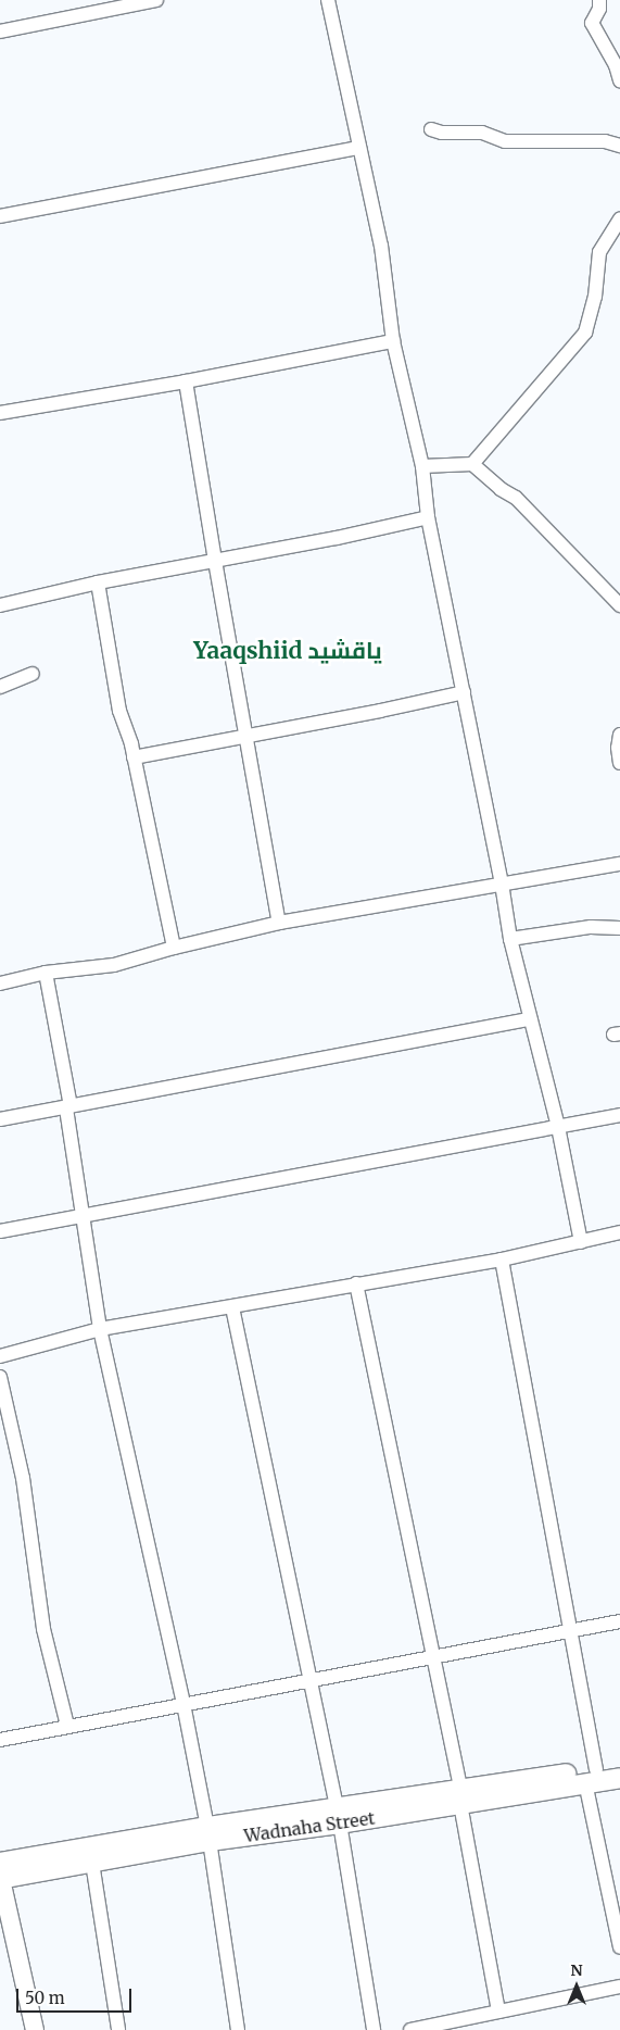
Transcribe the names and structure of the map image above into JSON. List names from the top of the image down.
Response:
{
  "streets": {
    "main road": ["Wadnaha Street"]
  },
  "districts": ["Yaaqshiid ياقشيد"],
  "scale_bar": "50 m",
  "north": "top"
}
